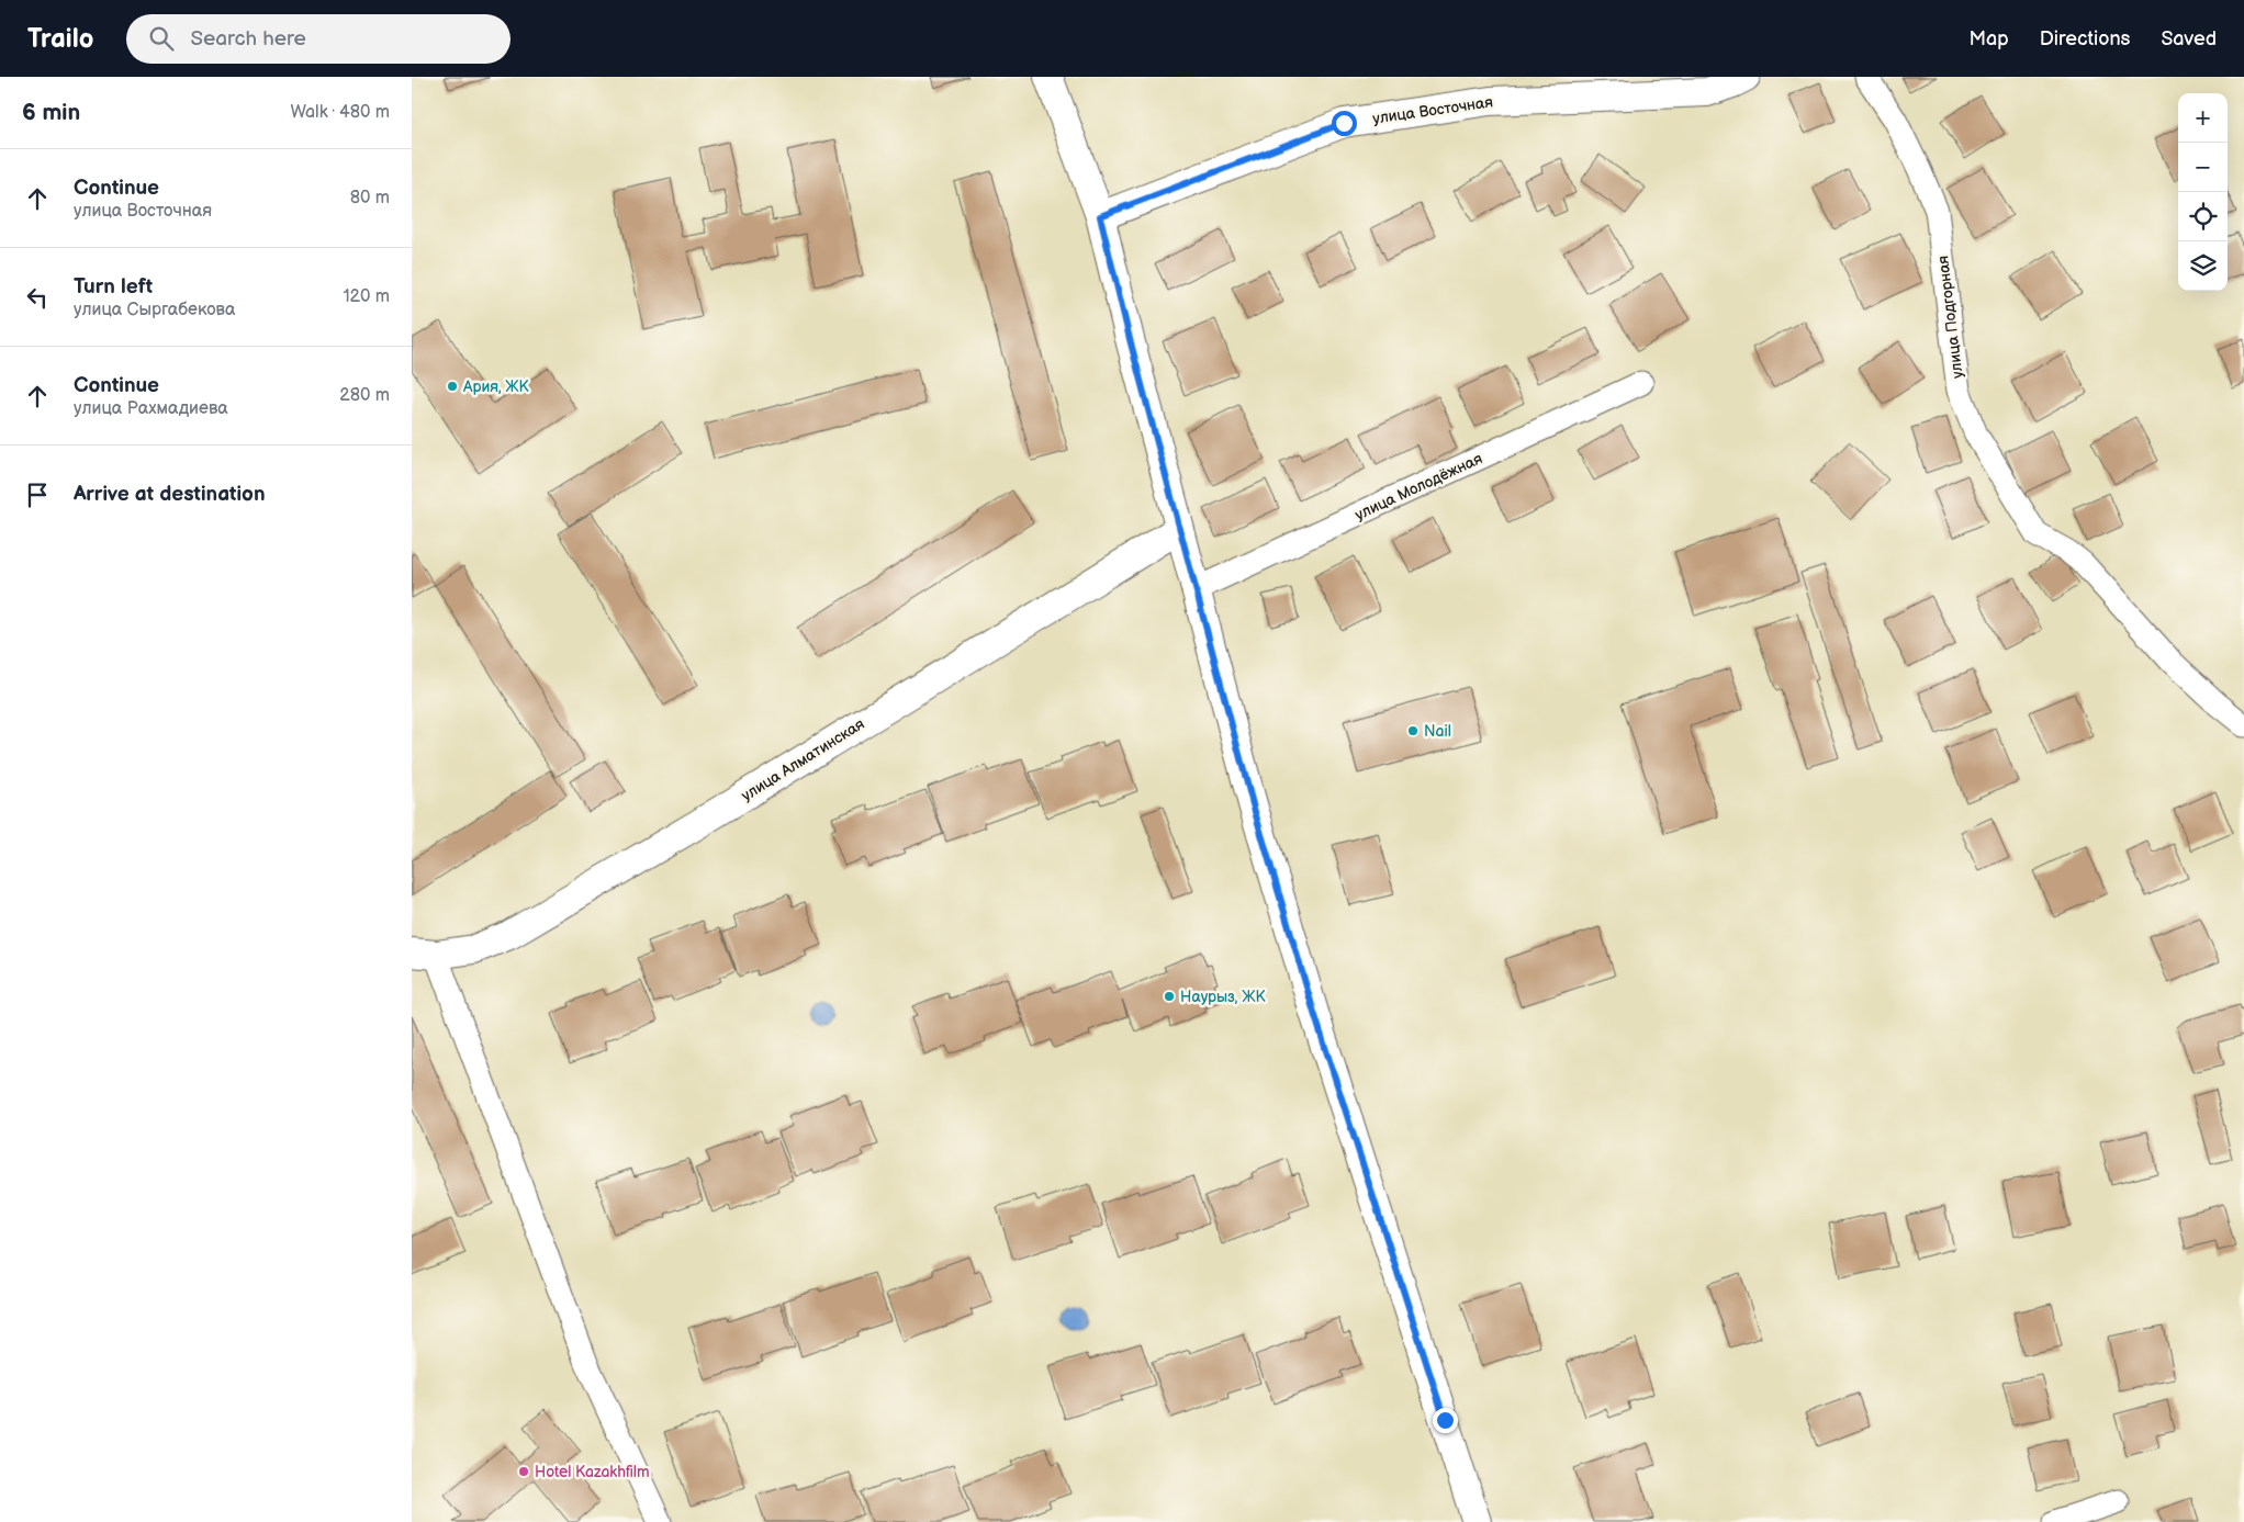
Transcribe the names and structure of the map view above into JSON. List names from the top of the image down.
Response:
{
  "streets": {
    "street": [
      "улица Восточная",
      "улица Подгорная",
      "улица Молодёжная",
      "улица Алматинская"
    ]
  },
  "places": [
    "Ария, ЖК",
    "Nail",
    "Наурыз, ЖК",
    "Hotel Kazakhfilm"
  ],
  "page": {
    "header": "Trailo",
    "search": "Search here",
    "nav": ["Map", "Directions", "Saved"],
    "heading": ["6 min", "Walk · 480 m"],
    "map_buttons": ["+", "−"],
    "list": [
      ["Continue", "улица Восточная", "80 m"],
      ["Turn left", "улица Сыргабекова", "120 m"],
      ["Continue", "улица Рахмадиева", "280 m"],
      "Arrive at destination"
    ]
  }
}
